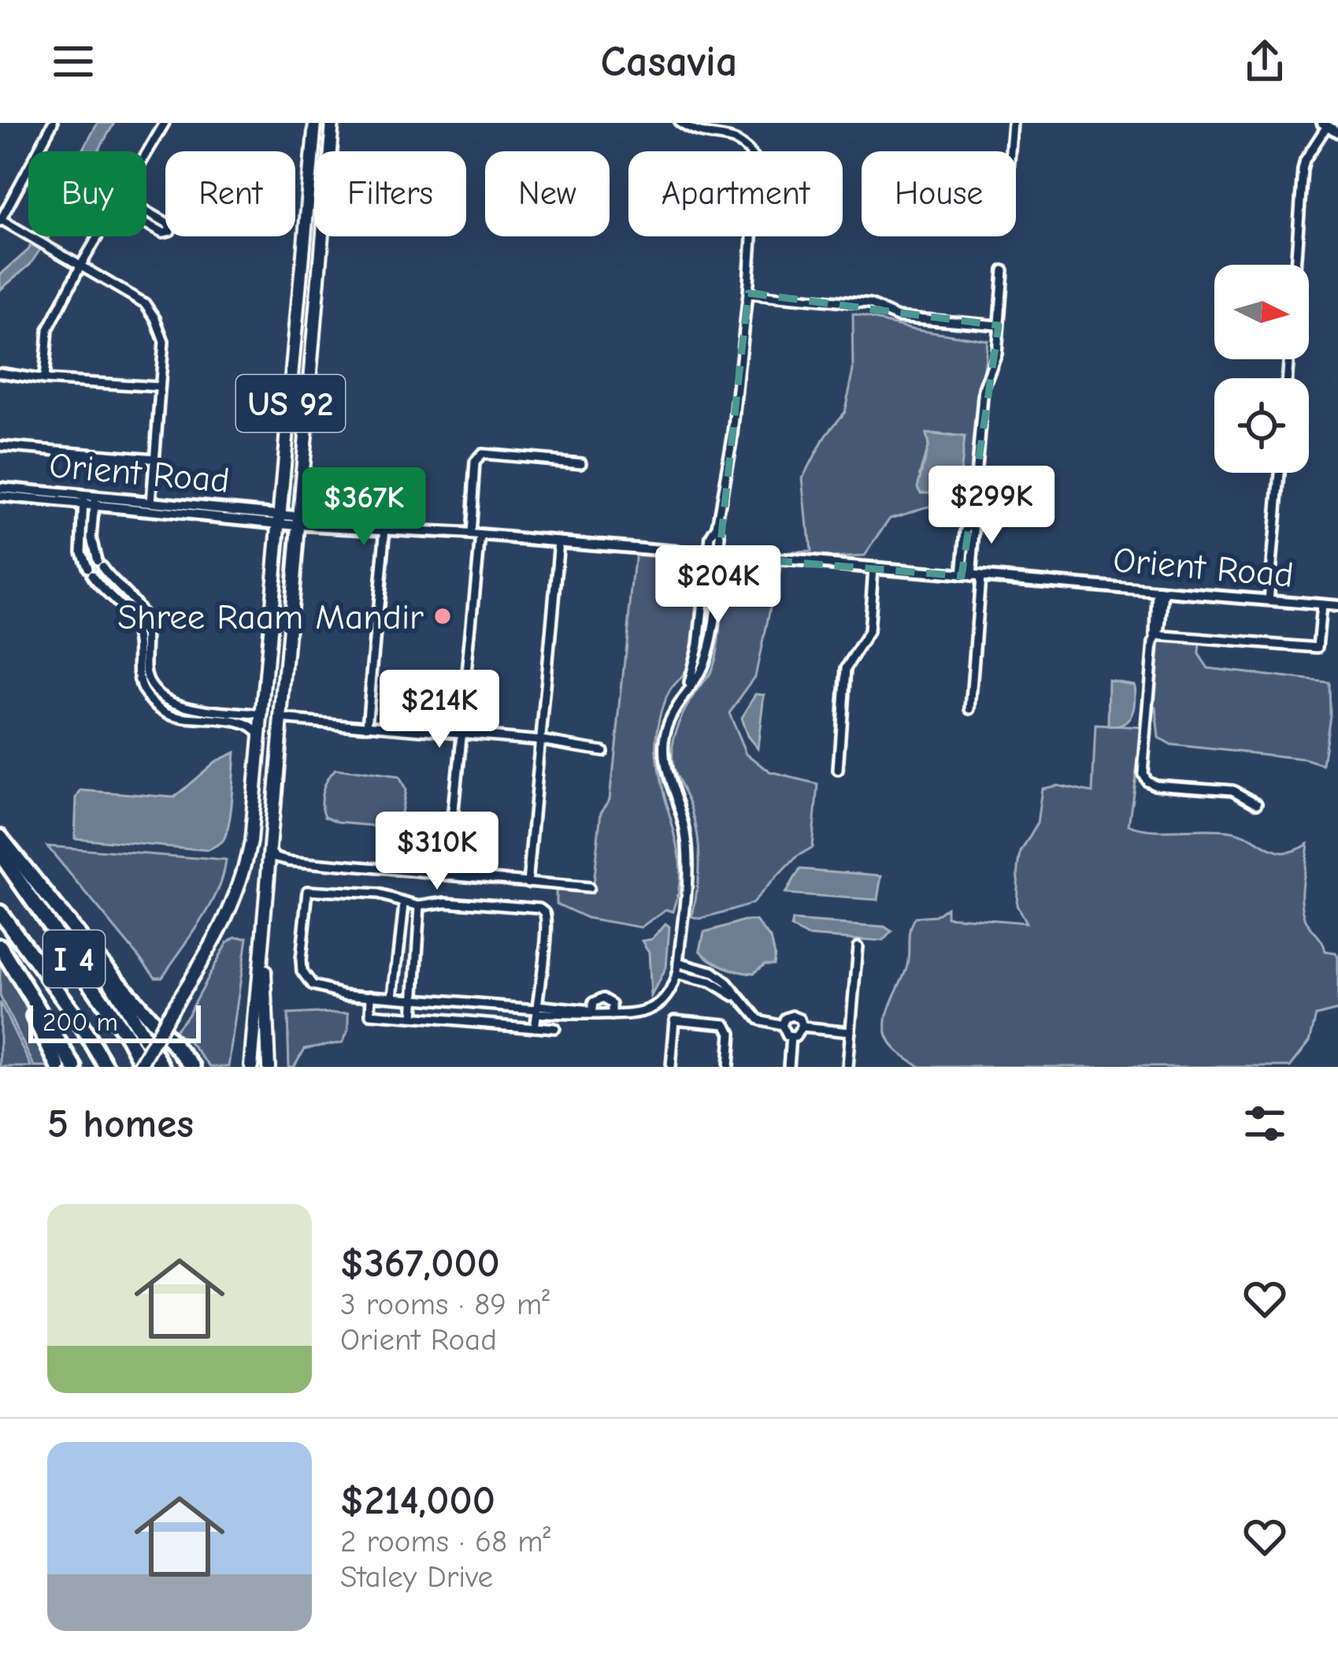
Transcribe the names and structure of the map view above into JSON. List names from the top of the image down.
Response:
{
  "streets": {
    "highway": ["I 4"],
    "main road": ["US 92"],
    "street": ["Orient Road"]
  },
  "crossings": [
    ["US 92", "Orient Road"],
    ["US 92", "I 4"]
  ],
  "places": ["Shree Raam Mandir"],
  "scale_bar": "200 m",
  "north": "right",
  "page": {
    "header": "Casavia",
    "chip": [
      "Buy",
      "Rent",
      "Filters",
      "New",
      "Apartment",
      "House"
    ],
    "price": [
      "$299K",
      "$367K",
      "$204K",
      "$214K",
      "$310K"
    ],
    "scale": "200 m",
    "heading": "5 homes",
    "list": [
      {
        "name": "$367,000",
        "note": "3 rooms · 89 m² · Orient Road"
      },
      {
        "name": "$214,000",
        "note": "2 rooms · 68 m² · Staley Drive"
      }
    ]
  }
}
